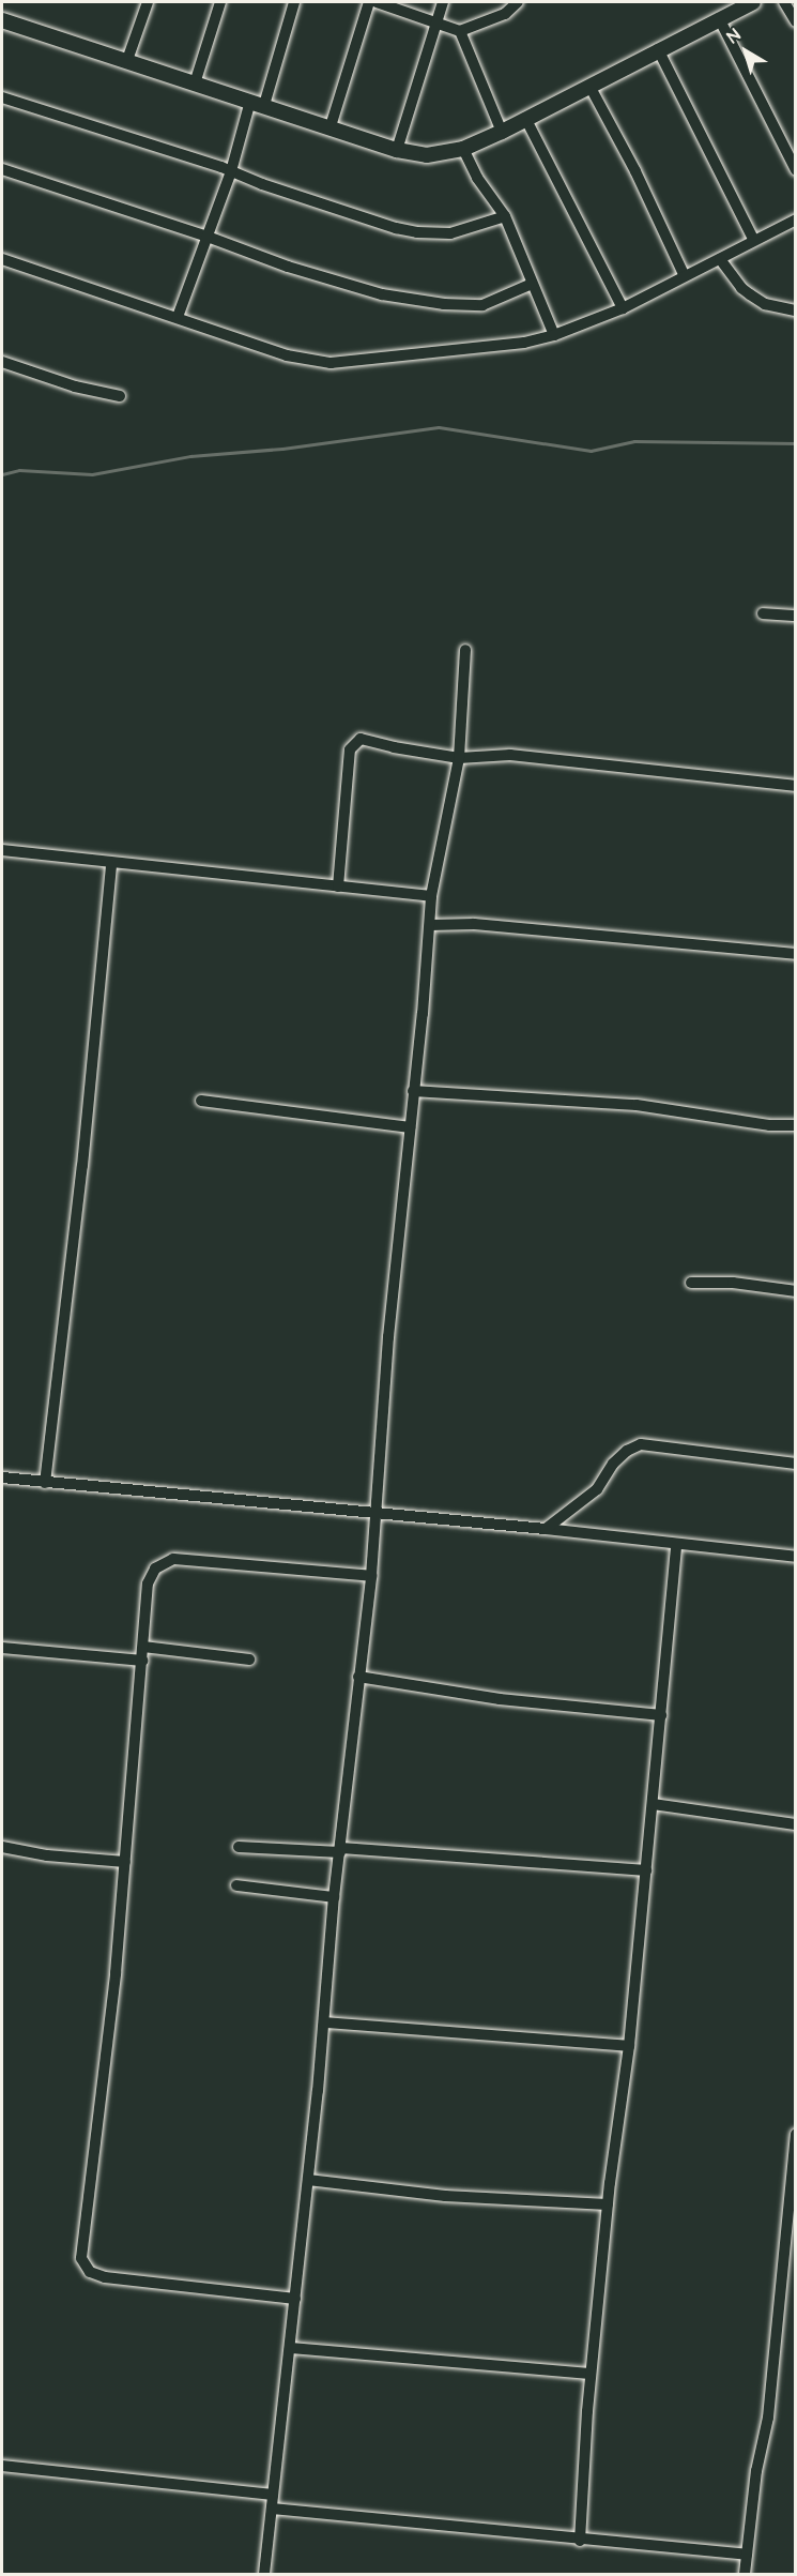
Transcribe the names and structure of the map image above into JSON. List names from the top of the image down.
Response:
{
  "north": "top left"
}
